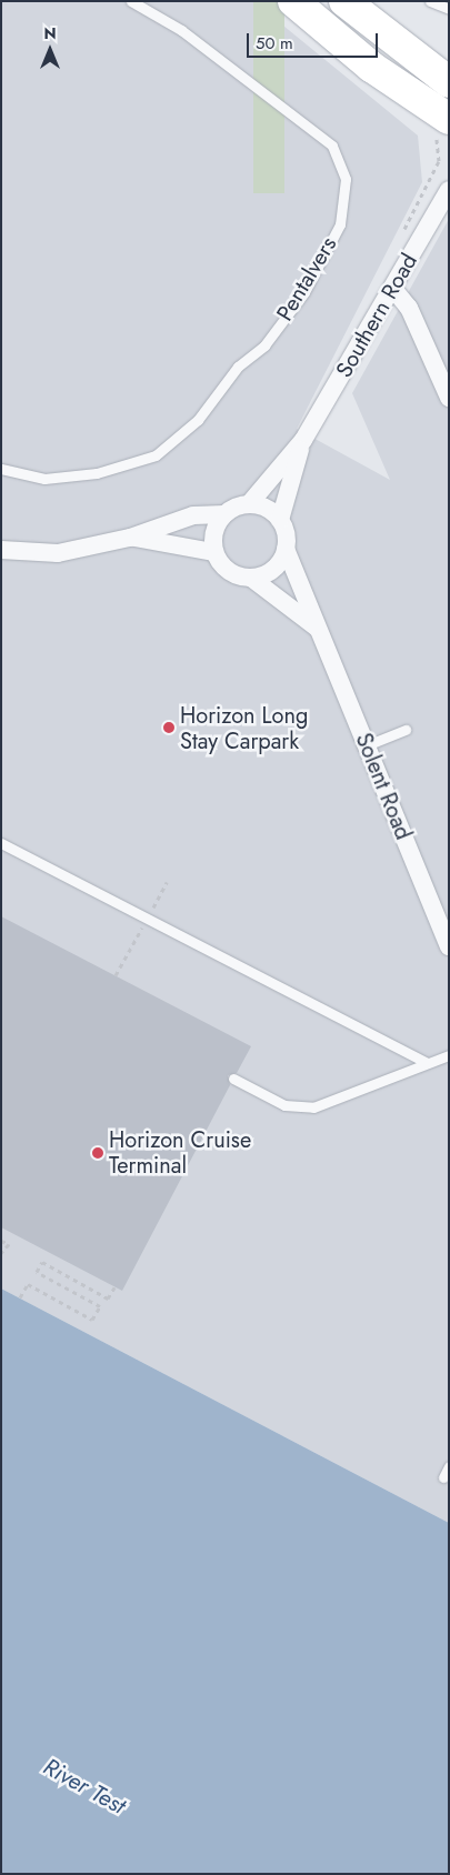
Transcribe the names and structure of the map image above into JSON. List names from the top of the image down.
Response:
{
  "streets": {
    "street": ["Southern Road", "Solent Road"],
    "lane": ["Pentalvers"]
  },
  "crossings": [
    ["Southern Road", "Solent Road"]
  ],
  "water": ["River Test"],
  "places": ["Horizon Long Stay Carpark", "Horizon Cruise Terminal"],
  "scale_bar": "50 m",
  "north": "top"
}
